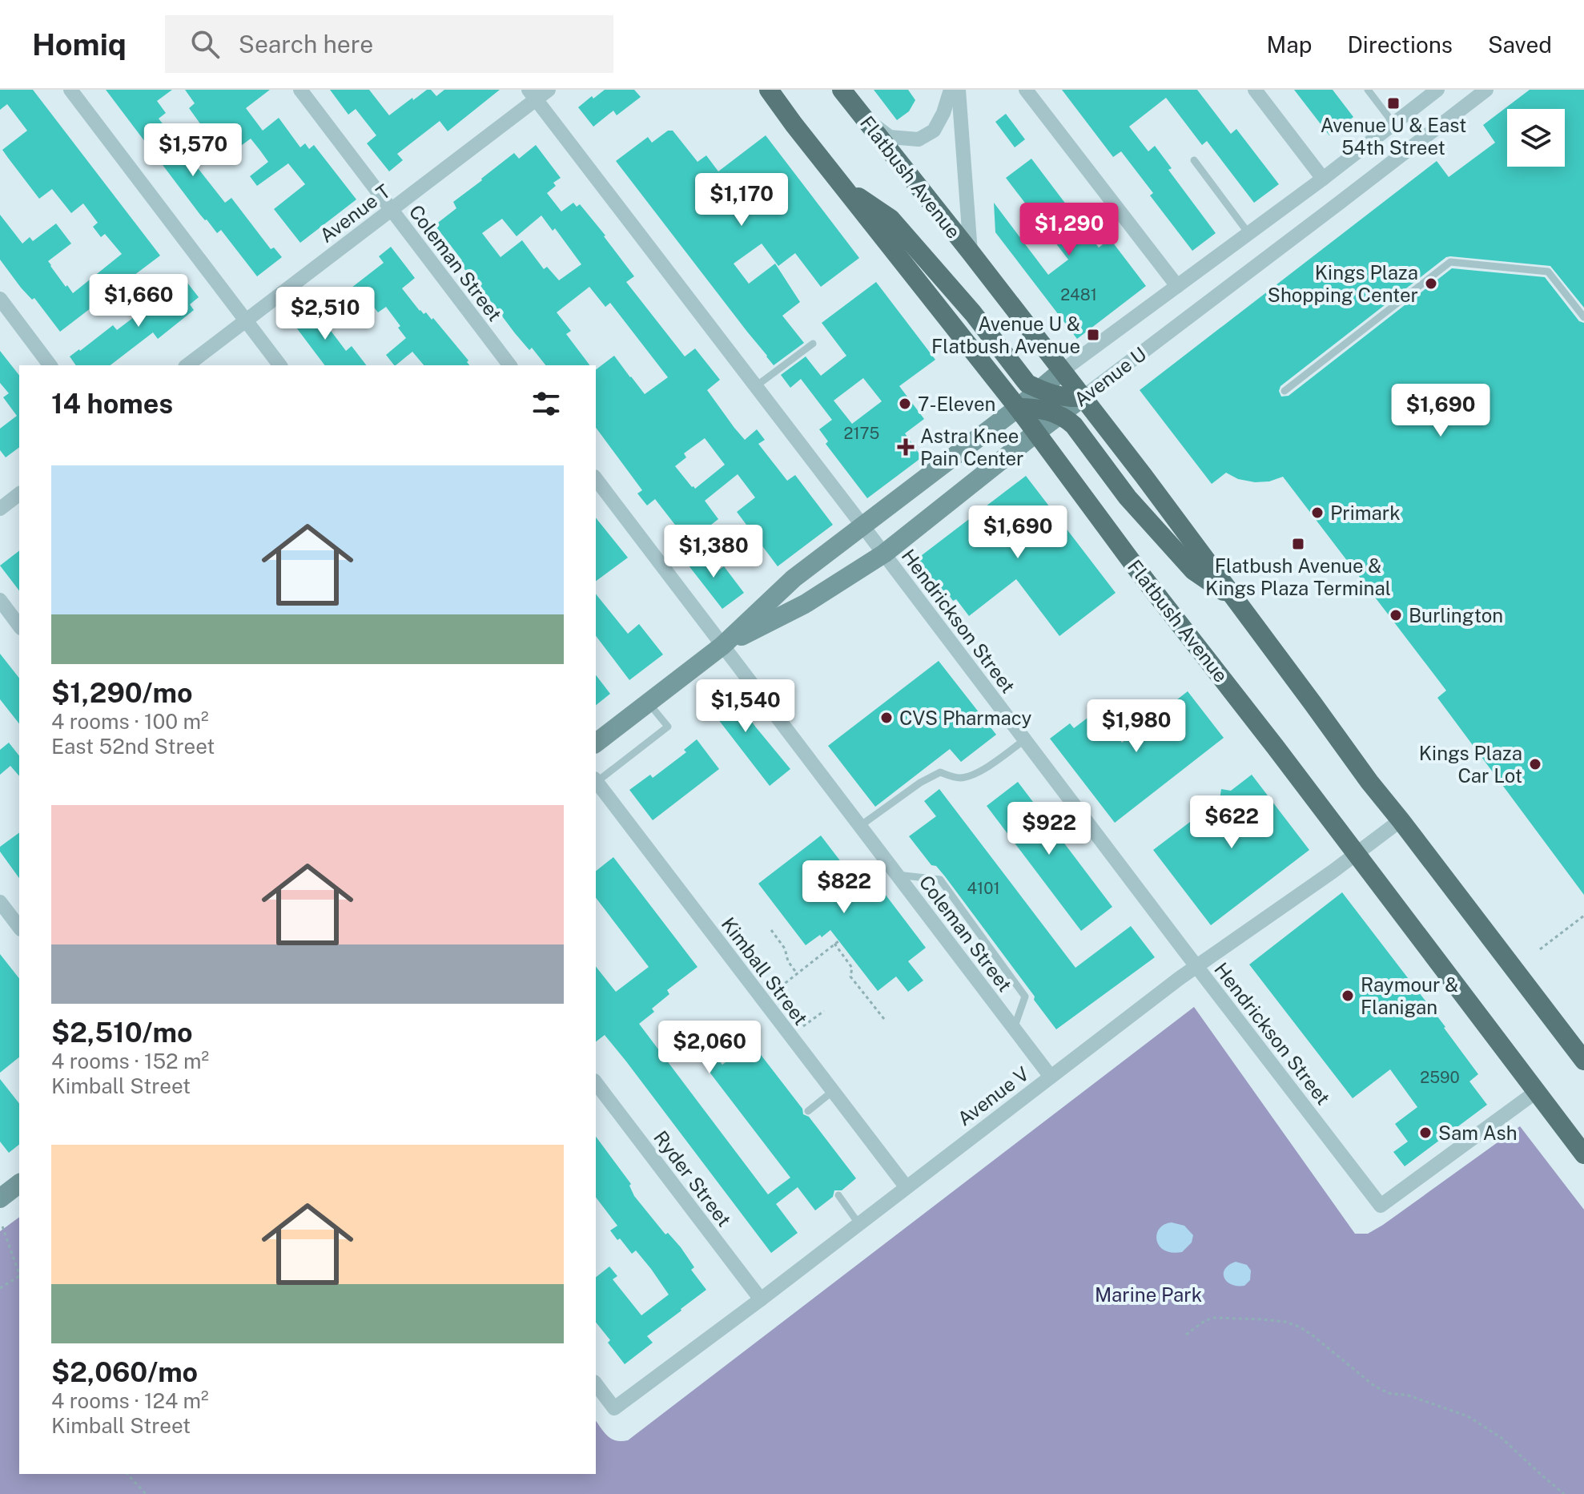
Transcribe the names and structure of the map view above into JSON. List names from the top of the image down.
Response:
{
  "streets": {
    "main road": ["Flatbush Avenue", "Avenue U"],
    "street": [
      "Avenue T",
      "Coleman Street",
      "Hendrickson Street",
      "Kimball Street",
      "Avenue V",
      "Ryder Street"
    ]
  },
  "crossings": [
    ["Flatbush Avenue", "Avenue U"],
    ["Flatbush Avenue", "Hendrickson Street"],
    ["Flatbush Avenue", "Avenue V"],
    ["Avenue T", "Coleman Street"],
    ["Avenue T", "Hendrickson Street"],
    ["Coleman Street", "Avenue U"],
    ["Coleman Street", "Avenue V"],
    ["Avenue U", "Hendrickson Street"],
    ["Hendrickson Street", "Avenue V"],
    ["Kimball Street", "Avenue V"],
    ["Avenue V", "Ryder Street"]
  ],
  "parks": ["Marine Park"],
  "places": {
    "transit": ["Avenue U & East 54th Street", "Avenue U & Flatbush Avenue", "Flatbush Avenue & Kings Plaza Terminal"],
    "other": [
      "Kings Plaza Shopping Center",
      "7-Eleven",
      "Primark",
      "Burlington",
      "CVS Pharmacy",
      "Kings Plaza Car Lot",
      "Raymour & Flanigan",
      "Sam Ash"
    ],
    "health": ["Astra Knee Pain Center"]
  },
  "house_numbers": [
    "2481",
    "2175",
    "4101",
    "2590"
  ],
  "page": {
    "header": "Homiq",
    "search": "Search here",
    "nav": ["Map", "Directions", "Saved"],
    "price": [
      "$1,570",
      "$1,170",
      "$1,290",
      "$1,660",
      "$2,510",
      "$1,690",
      "$1,690",
      "$1,380",
      "$1,540",
      "$1,980",
      "$622",
      "$922",
      "$822",
      "$2,060"
    ],
    "heading": "14 homes",
    "list": [
      {
        "name": "$1,290/mo",
        "note": "4 rooms · 100 m² · East 52nd Street"
      },
      {
        "name": "$2,510/mo",
        "note": "4 rooms · 152 m² · Kimball Street"
      },
      {
        "name": "$2,060/mo",
        "note": "4 rooms · 124 m² · Kimball Street"
      }
    ]
  }
}
